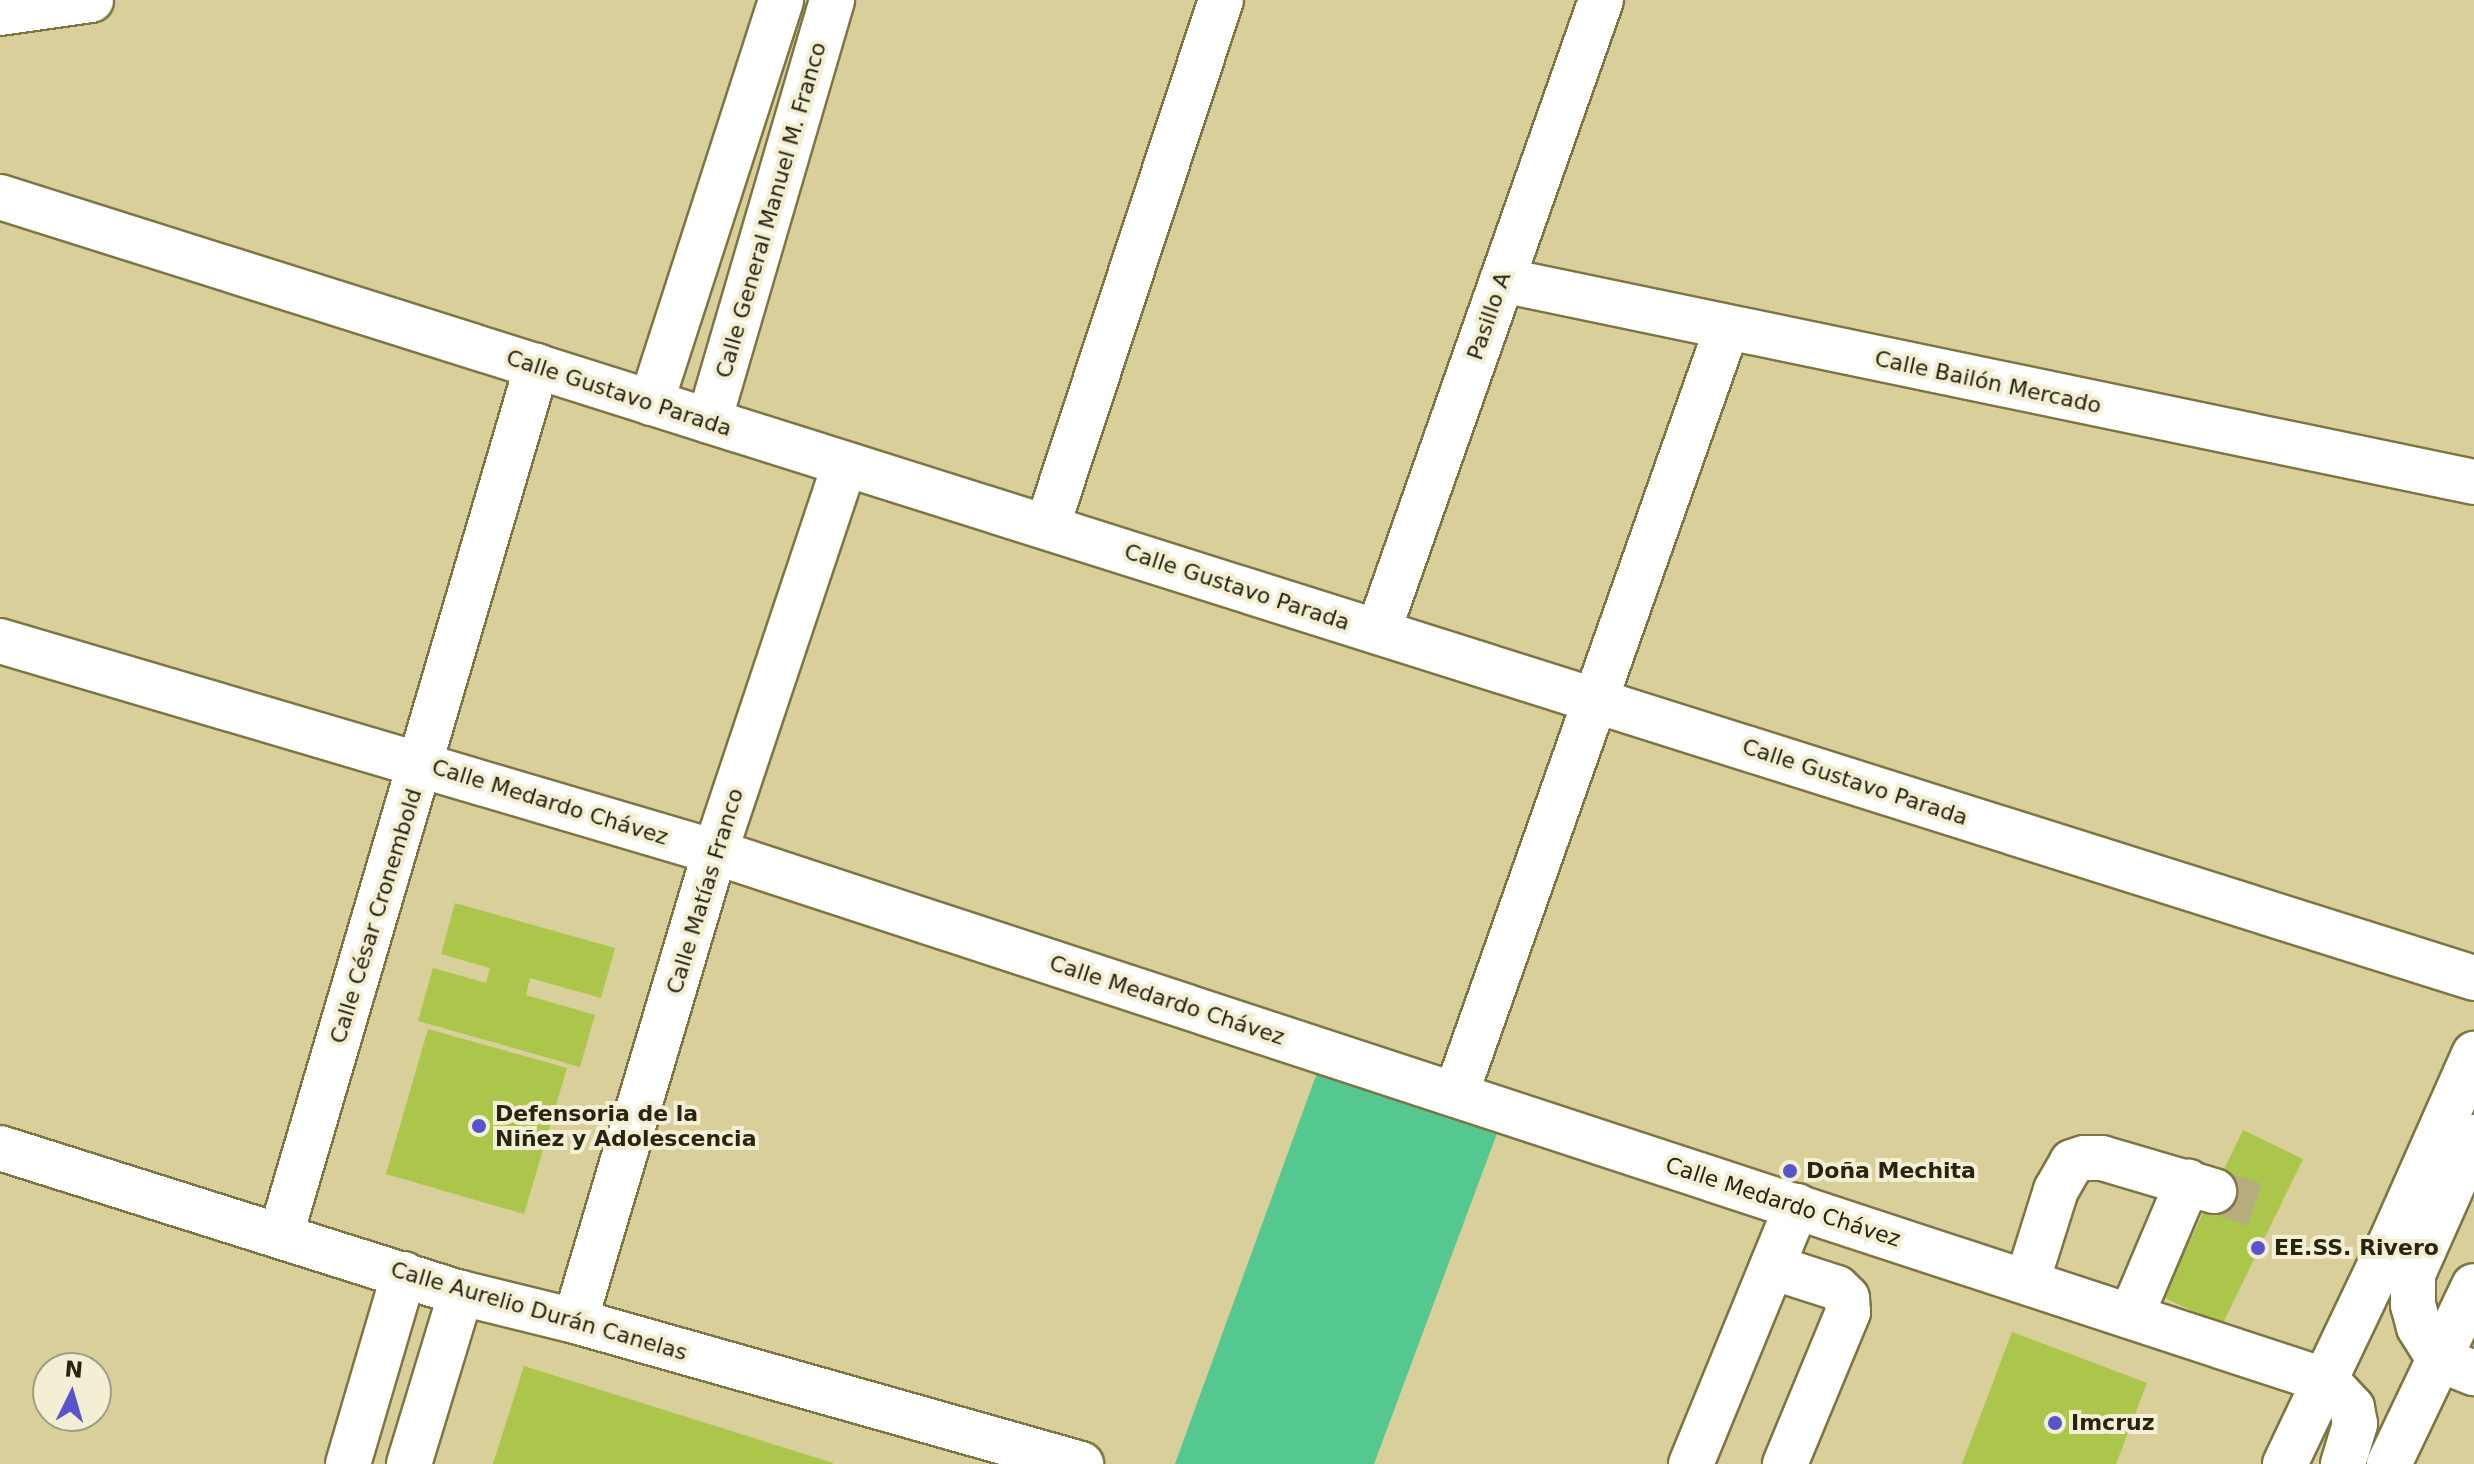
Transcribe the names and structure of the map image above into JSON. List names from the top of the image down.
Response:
{
  "streets": {
    "street": [
      "Calle General Manuel M. Franco",
      "Pasillo A",
      "Calle Bailón Mercado",
      "Calle Gustavo Parada",
      "Calle Medardo Chávez",
      "Calle Matías Franco",
      "Calle César Cronembold",
      "Calle Aurelio Durán Canelas"
    ]
  },
  "crossings": [
    ["Calle General Manuel M. Franco", "Calle Gustavo Parada"],
    ["Pasillo A", "Calle Bailón Mercado"],
    ["Pasillo A", "Calle Gustavo Parada"],
    ["Calle Gustavo Parada", "Calle Matías Franco"],
    ["Calle Gustavo Parada", "Calle César Cronembold"],
    ["Calle Medardo Chávez", "Calle Matías Franco"],
    ["Calle Medardo Chávez", "Calle César Cronembold"],
    ["Calle Matías Franco", "Calle Aurelio Durán Canelas"],
    ["Calle César Cronembold", "Calle Aurelio Durán Canelas"]
  ],
  "places": [
    "Defensoria de la Niñez y Adolescencia",
    "Doña Mechita",
    "EE.SS. Rivero",
    "Imcruz"
  ],
  "north": "top"
}
